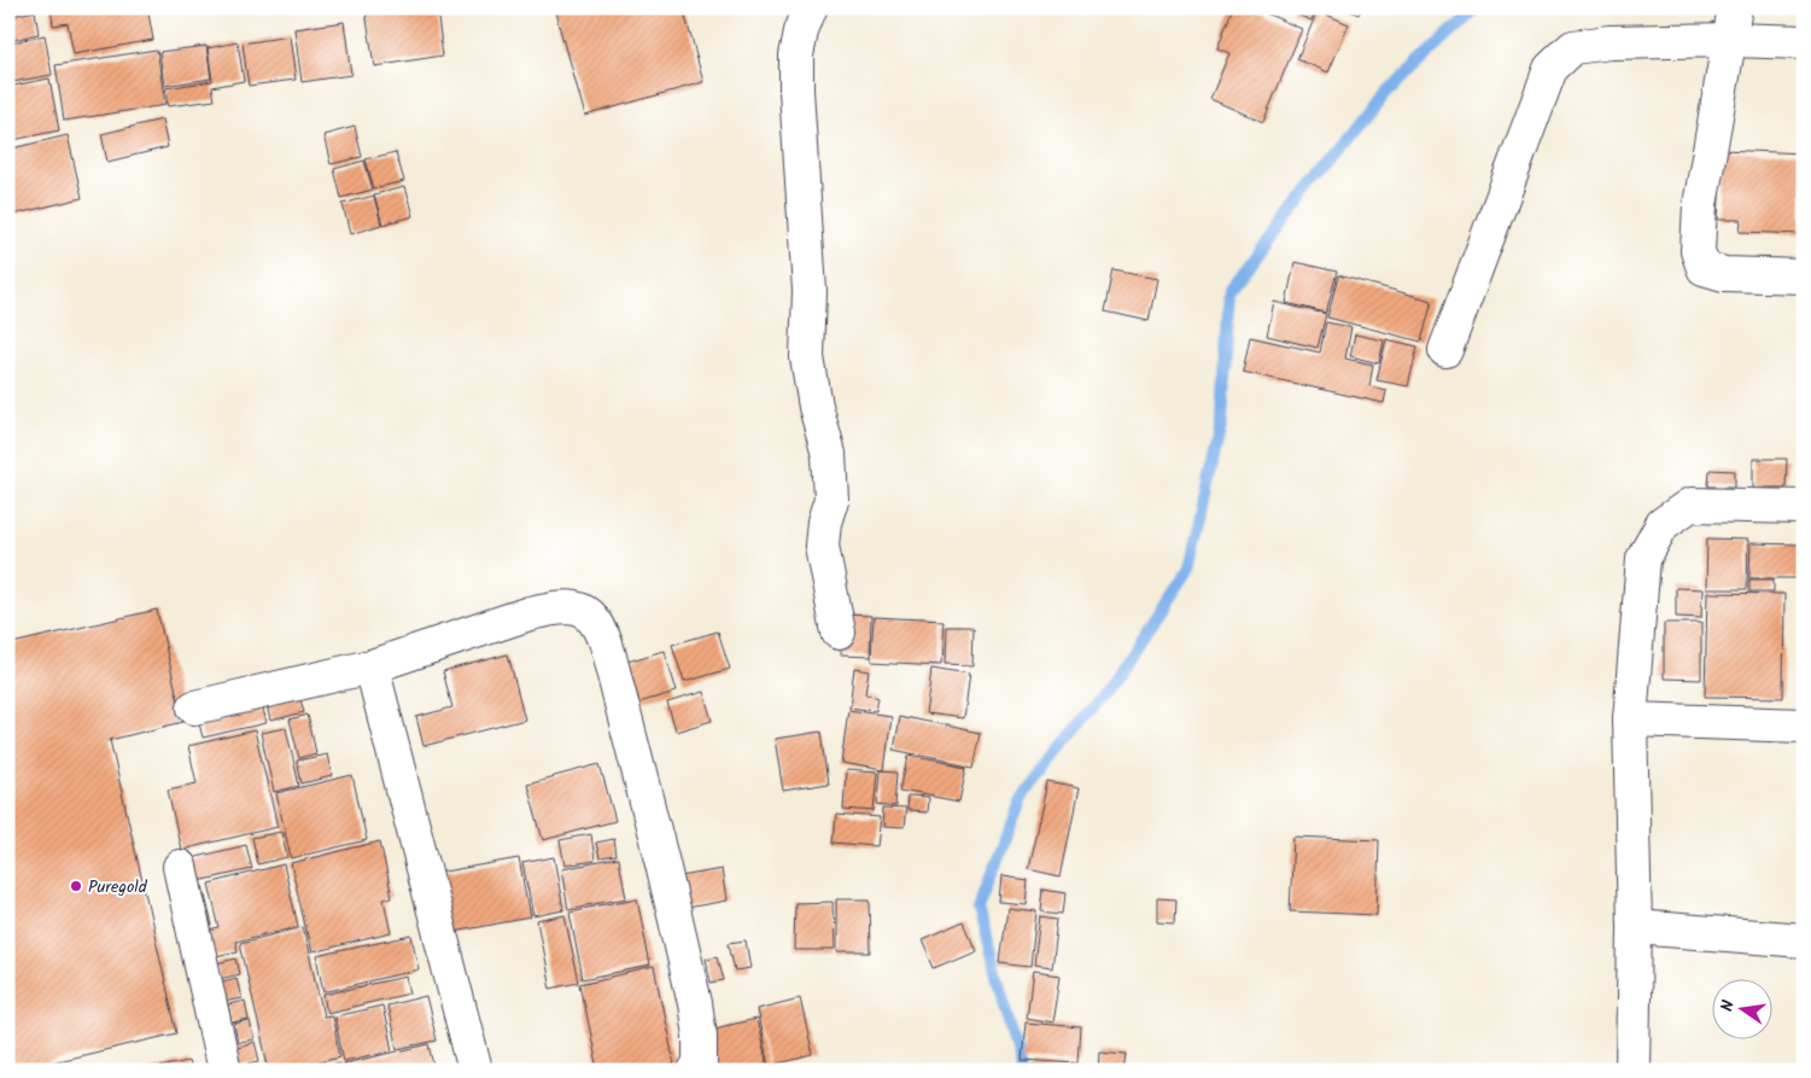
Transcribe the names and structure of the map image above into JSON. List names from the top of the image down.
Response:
{
  "places": ["Puregold"],
  "north": "left"
}
